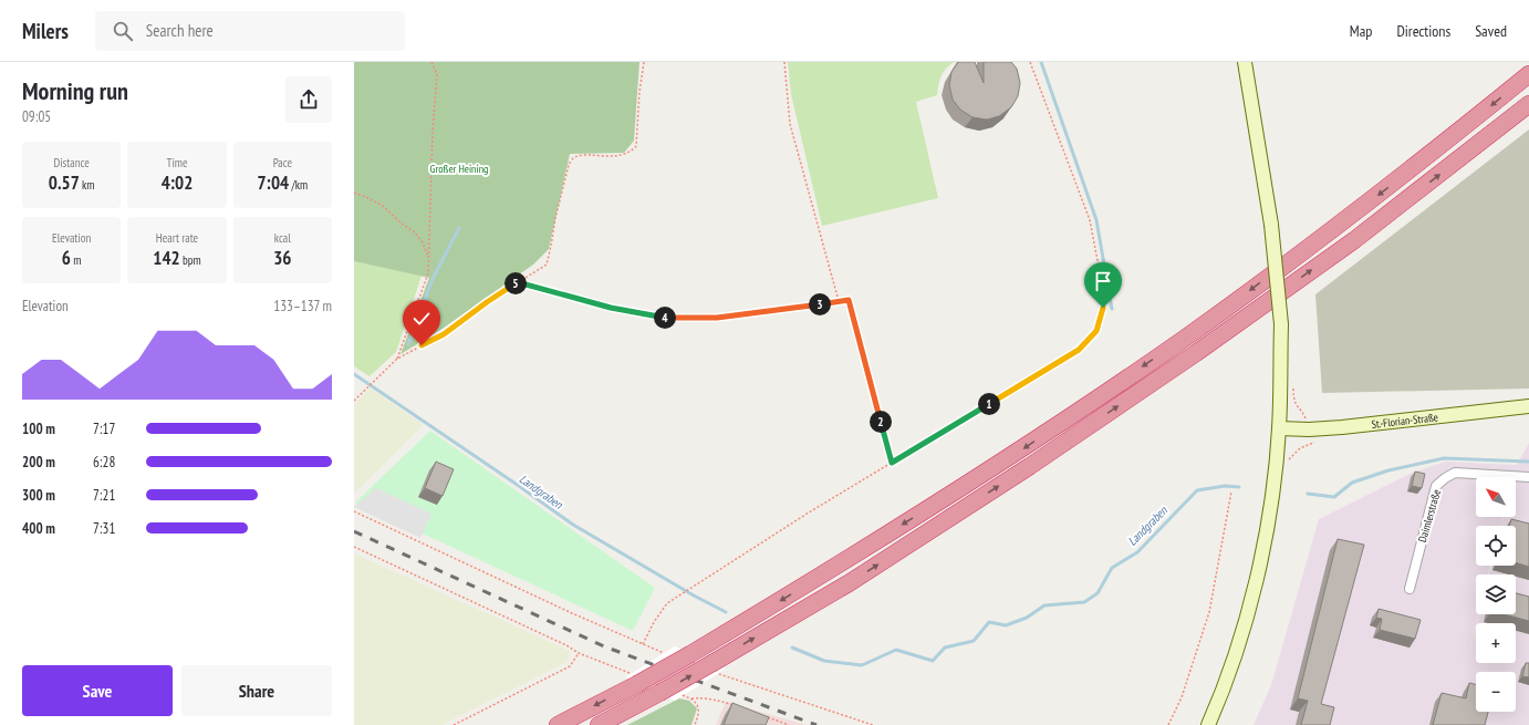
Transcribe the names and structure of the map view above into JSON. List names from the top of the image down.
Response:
{
  "streets": {
    "main road": ["St.-Florian-Straße"],
    "street": ["Daimlerstraße"]
  },
  "water": ["Landgraben"],
  "parks": ["Großer Heining"],
  "north": "top left",
  "page": {
    "header": "Milers",
    "search": "Search here",
    "nav": ["Map", "Directions", "Saved"],
    "heading": ["Morning run", "09:05"],
    "stats": [
      ["Distance", "0.57 km"],
      ["Time", "4:02"],
      ["Pace", "7:04 /km"],
      ["Elevation", "6 m"],
      ["Heart rate", "142 bpm"],
      ["kcal", "36"]
    ],
    "pins": [
      "5",
      "3",
      "4",
      "1",
      "2"
    ],
    "chart": ["Elevation", "133–137 m"],
    "list": [
      {
        "name": "100 m",
        "note": "7:17"
      },
      {
        "name": "200 m",
        "note": "6:28"
      },
      {
        "name": "300 m",
        "note": "7:21"
      },
      {
        "name": "400 m",
        "note": "7:31"
      }
    ],
    "map_buttons": ["+", "−"],
    "buttons": ["Save", "Share"]
  }
}
